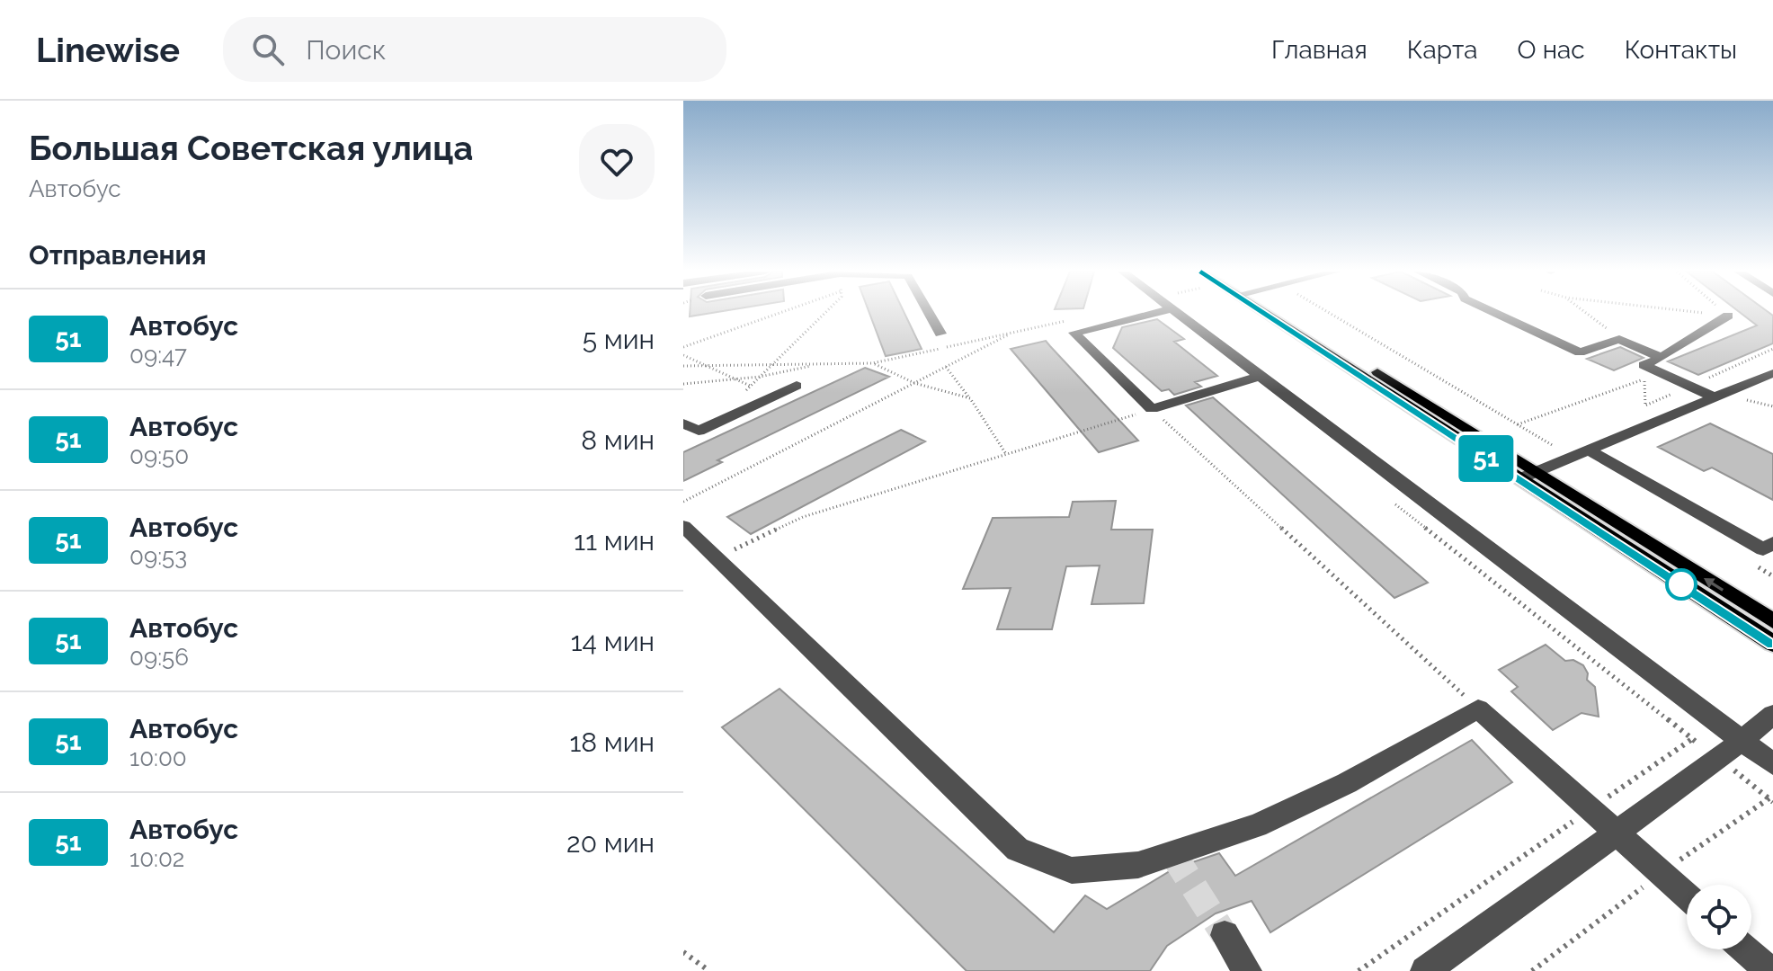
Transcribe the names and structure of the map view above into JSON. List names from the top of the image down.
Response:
{
  "lines": ["bus line 51"],
  "page": {
    "header": "Linewise",
    "search": "Поиск",
    "nav": [
      "Главная",
      "Карта",
      "О нас",
      "Контакты"
    ],
    "heading": [
      ["Большая Советская улица", "Автобус"],
      "Отправления"
    ],
    "on_map": "51",
    "list": [
      {
        "mark": "51",
        "name": "Автобус",
        "note": "09:47",
        "value": "5 мин"
      },
      {
        "mark": "51",
        "name": "Автобус",
        "note": "09:50",
        "value": "8 мин"
      },
      {
        "mark": "51",
        "name": "Автобус",
        "note": "09:53",
        "value": "11 мин"
      },
      {
        "mark": "51",
        "name": "Автобус",
        "note": "09:56",
        "value": "14 мин"
      },
      {
        "mark": "51",
        "name": "Автобус",
        "note": "10:00",
        "value": "18 мин"
      },
      {
        "mark": "51",
        "name": "Автобус",
        "note": "10:02",
        "value": "20 мин"
      }
    ]
  }
}
